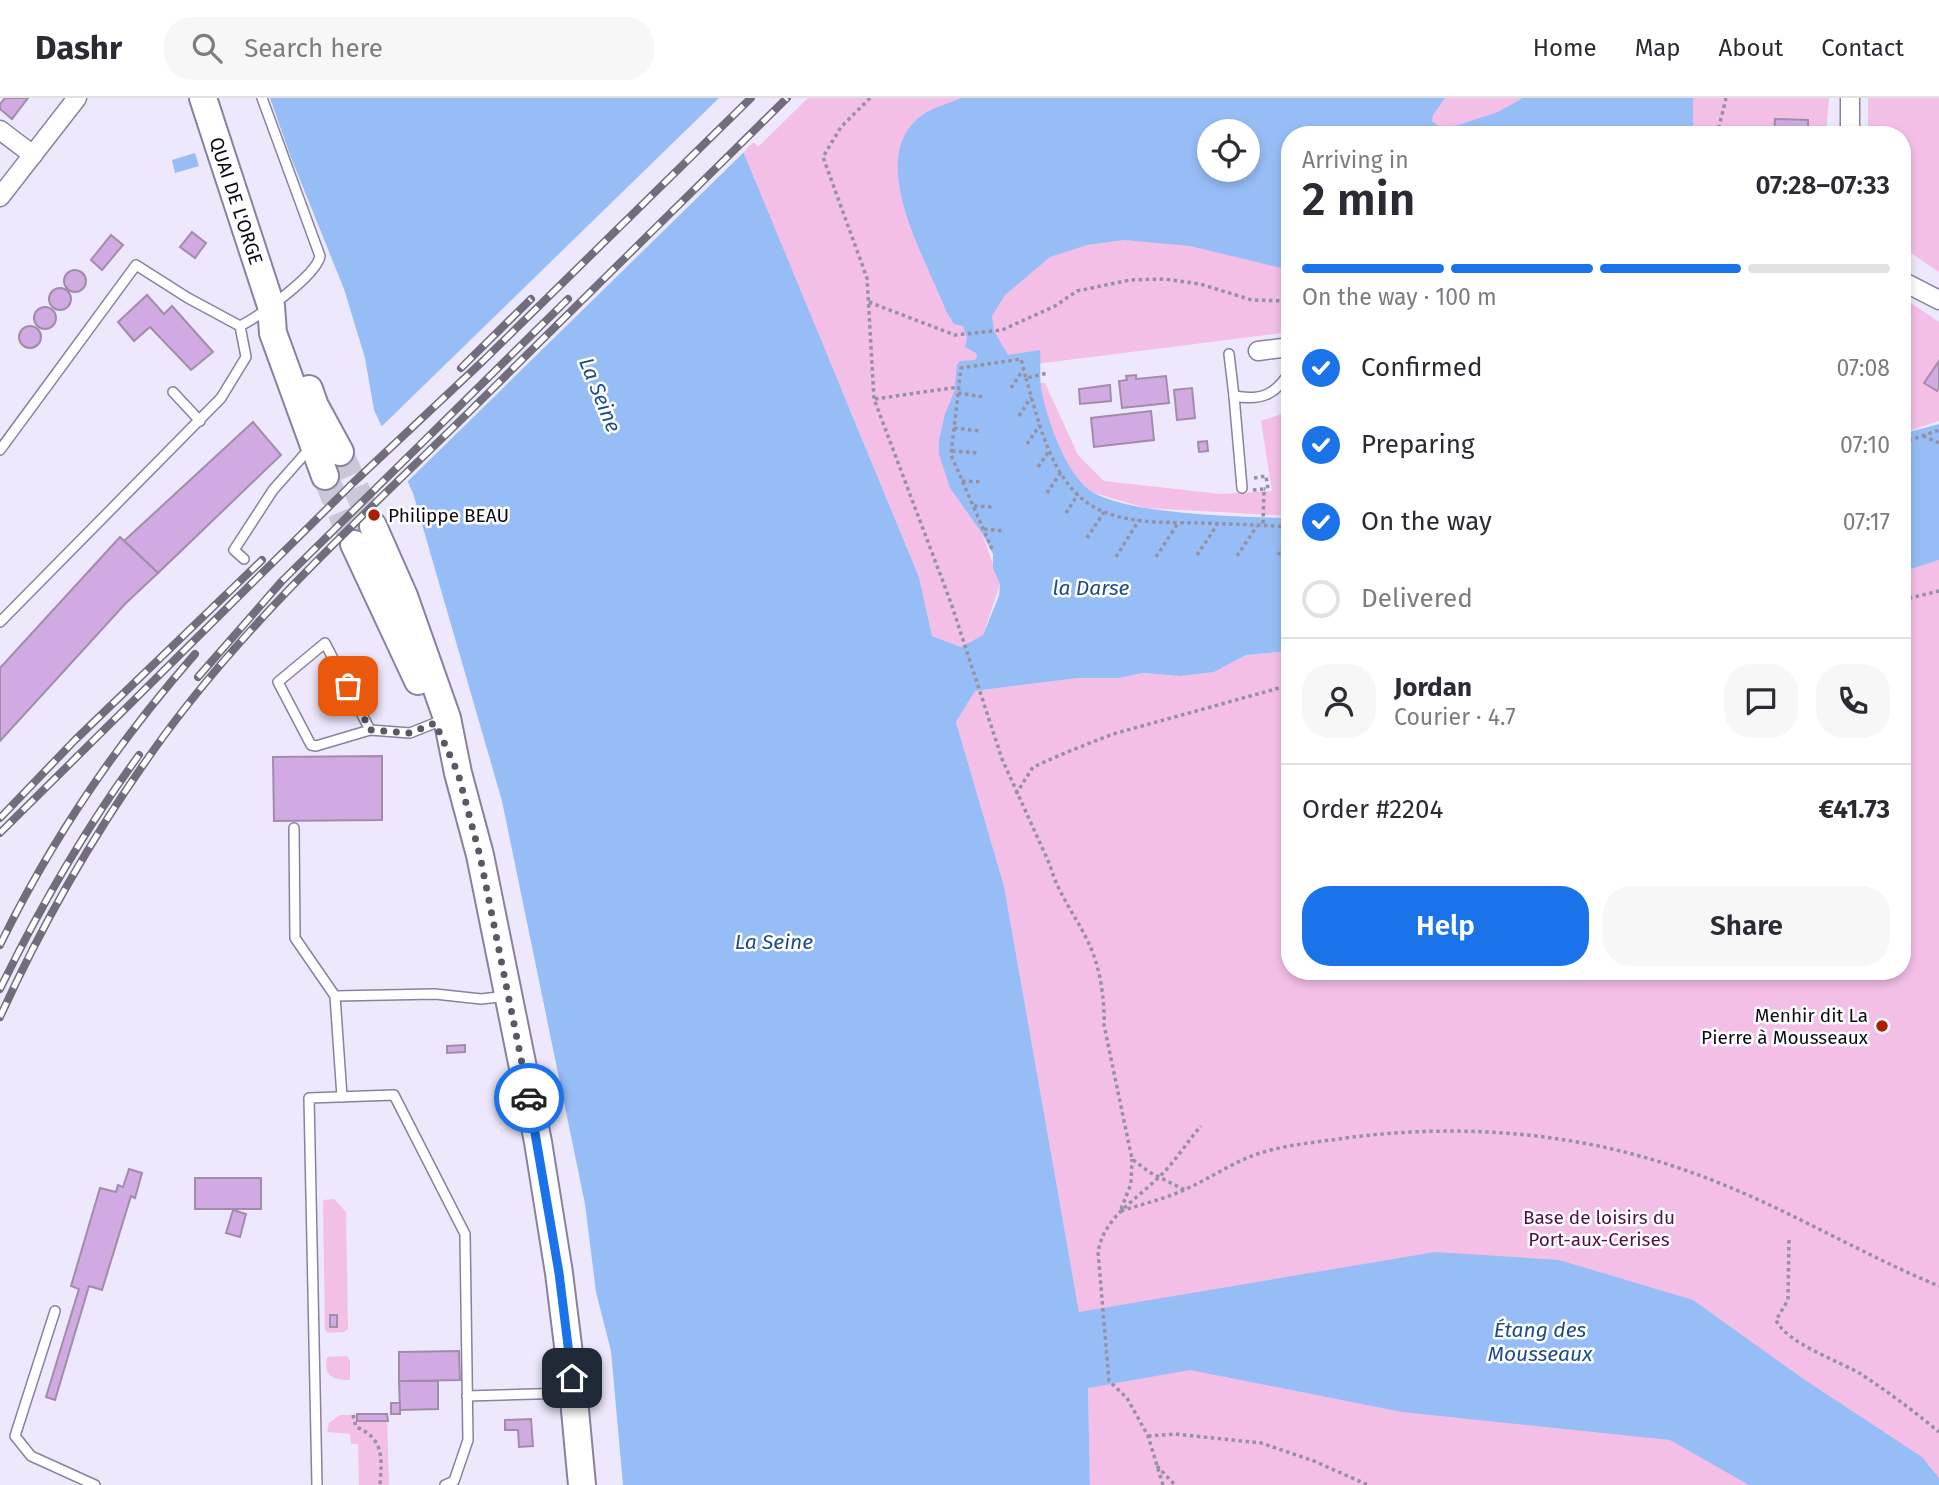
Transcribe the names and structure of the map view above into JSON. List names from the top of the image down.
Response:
{
  "streets": {
    "main road": ["QUAI DE L'ORGE"]
  },
  "water": ["La Seine", "la Darse", "Étang des Mousseaux"],
  "parks": ["Base de loisirs du Port-aux-Cerises"],
  "places": ["Philippe BEAU", "Menhir dit La Pierre à Mousseaux"],
  "page": {
    "header": "Dashr",
    "search": "Search here",
    "nav": [
      "Home",
      "Map",
      "About",
      "Contact"
    ],
    "heading": ["2 min", "Arriving in", "07:28–07:33"],
    "panel": [
      "Jordan",
      "Courier · 4.7",
      "Order #2204",
      "€41.73"
    ],
    "bar": "On the way · 100 m",
    "list": [
      ["Confirmed", "07:08"],
      ["Preparing", "07:10"],
      ["On the way", "07:17"],
      "Delivered"
    ],
    "buttons": ["Help", "Share"]
  }
}
